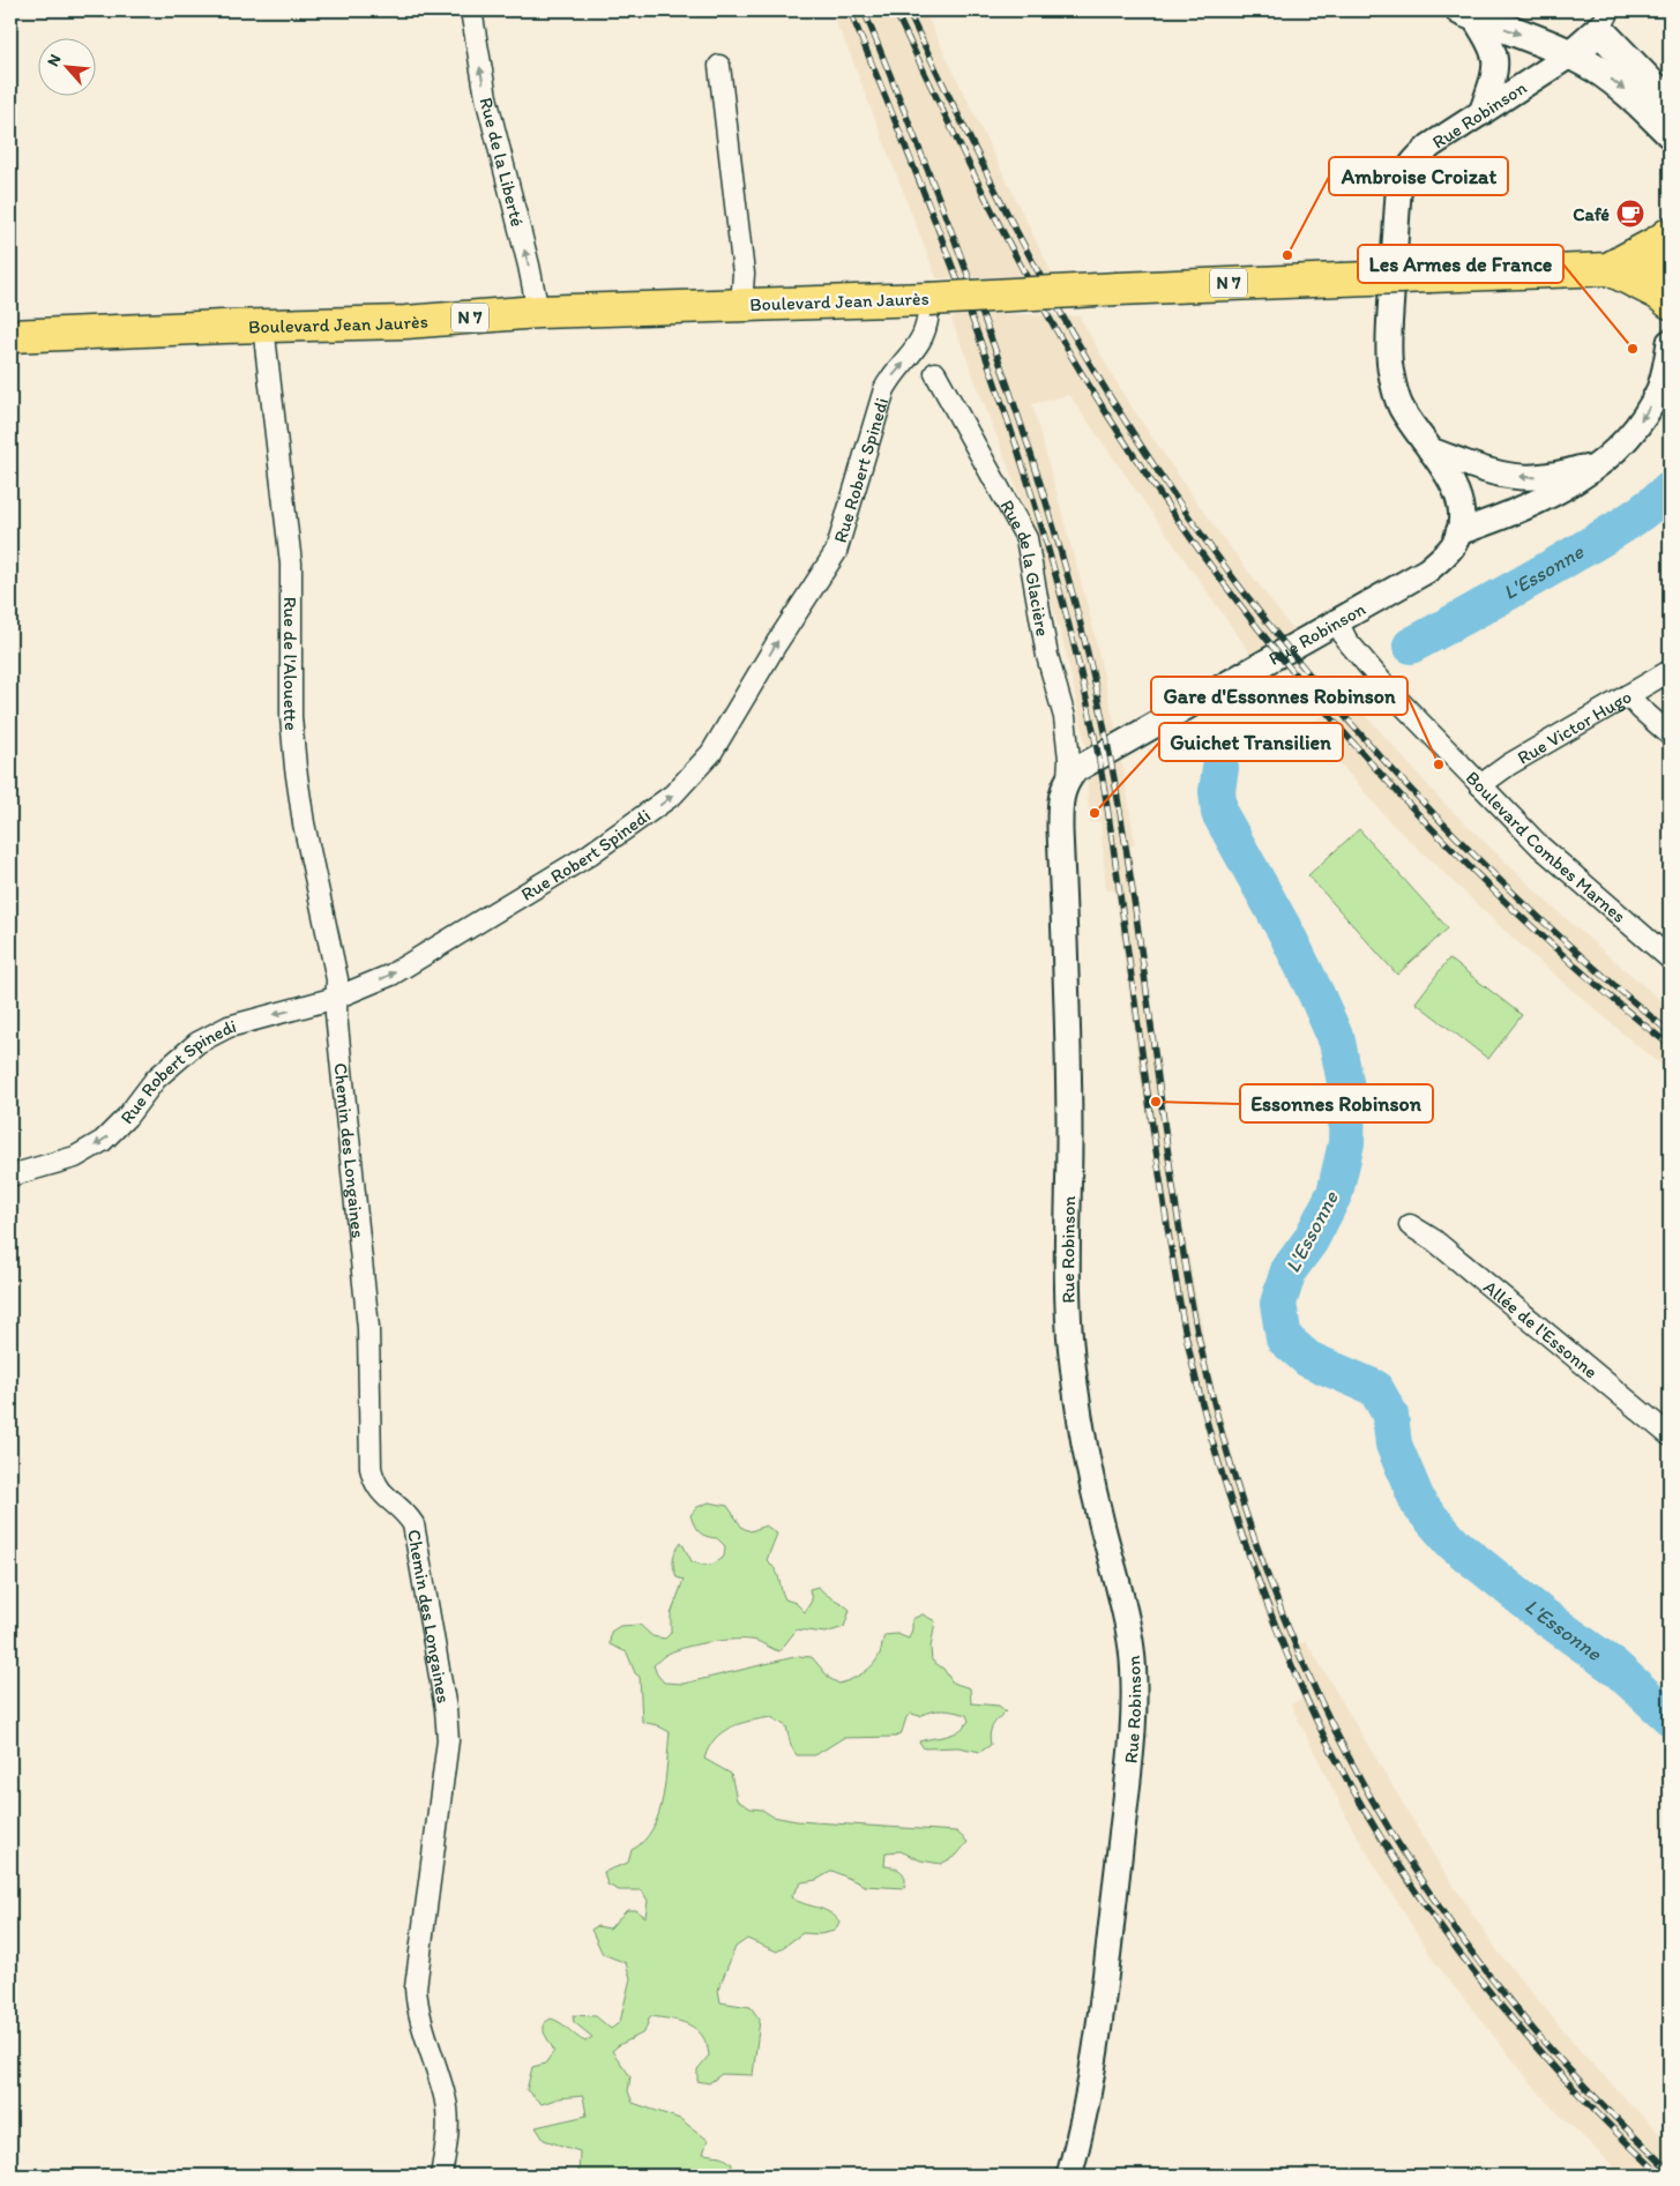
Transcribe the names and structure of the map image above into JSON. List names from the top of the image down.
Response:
{
  "streets": {
    "main road": ["N 7", "Boulevard Jean Jaurès"],
    "street": [
      "Rue Robinson",
      "Rue de la Liberté",
      "Rue Robert Spinedi",
      "Rue de la Glacière",
      "Rue de l'Alouette",
      "Rue Victor Hugo",
      "Boulevard Combes Marnes",
      "Chemin des Longaines",
      "Allée de l'Essonne"
    ]
  },
  "crossings": [
    ["Rue Robinson", "Rue de la Glacière"],
    ["Rue Robinson", "Boulevard Combes Marnes"],
    ["Rue de la Liberté", "Boulevard Jean Jaurès"],
    ["Boulevard Jean Jaurès", "Rue Robert Spinedi"],
    ["Boulevard Jean Jaurès", "Rue de l'Alouette"],
    ["Rue Robert Spinedi", "Rue de l'Alouette"],
    ["Rue Robert Spinedi", "Chemin des Longaines"],
    ["Rue de l'Alouette", "Chemin des Longaines"],
    ["Rue Victor Hugo", "Boulevard Combes Marnes"]
  ],
  "one_way": ["Rue de la Liberté"],
  "water": ["L'Essonne"],
  "places": {
    "cafe": ["Café"],
    "other": [
      "Ambroise Croizat",
      "Les Armes de France",
      "Gare d'Essonnes Robinson",
      "Guichet Transilien",
      "Essonnes Robinson"
    ]
  },
  "north": "top left"
}
